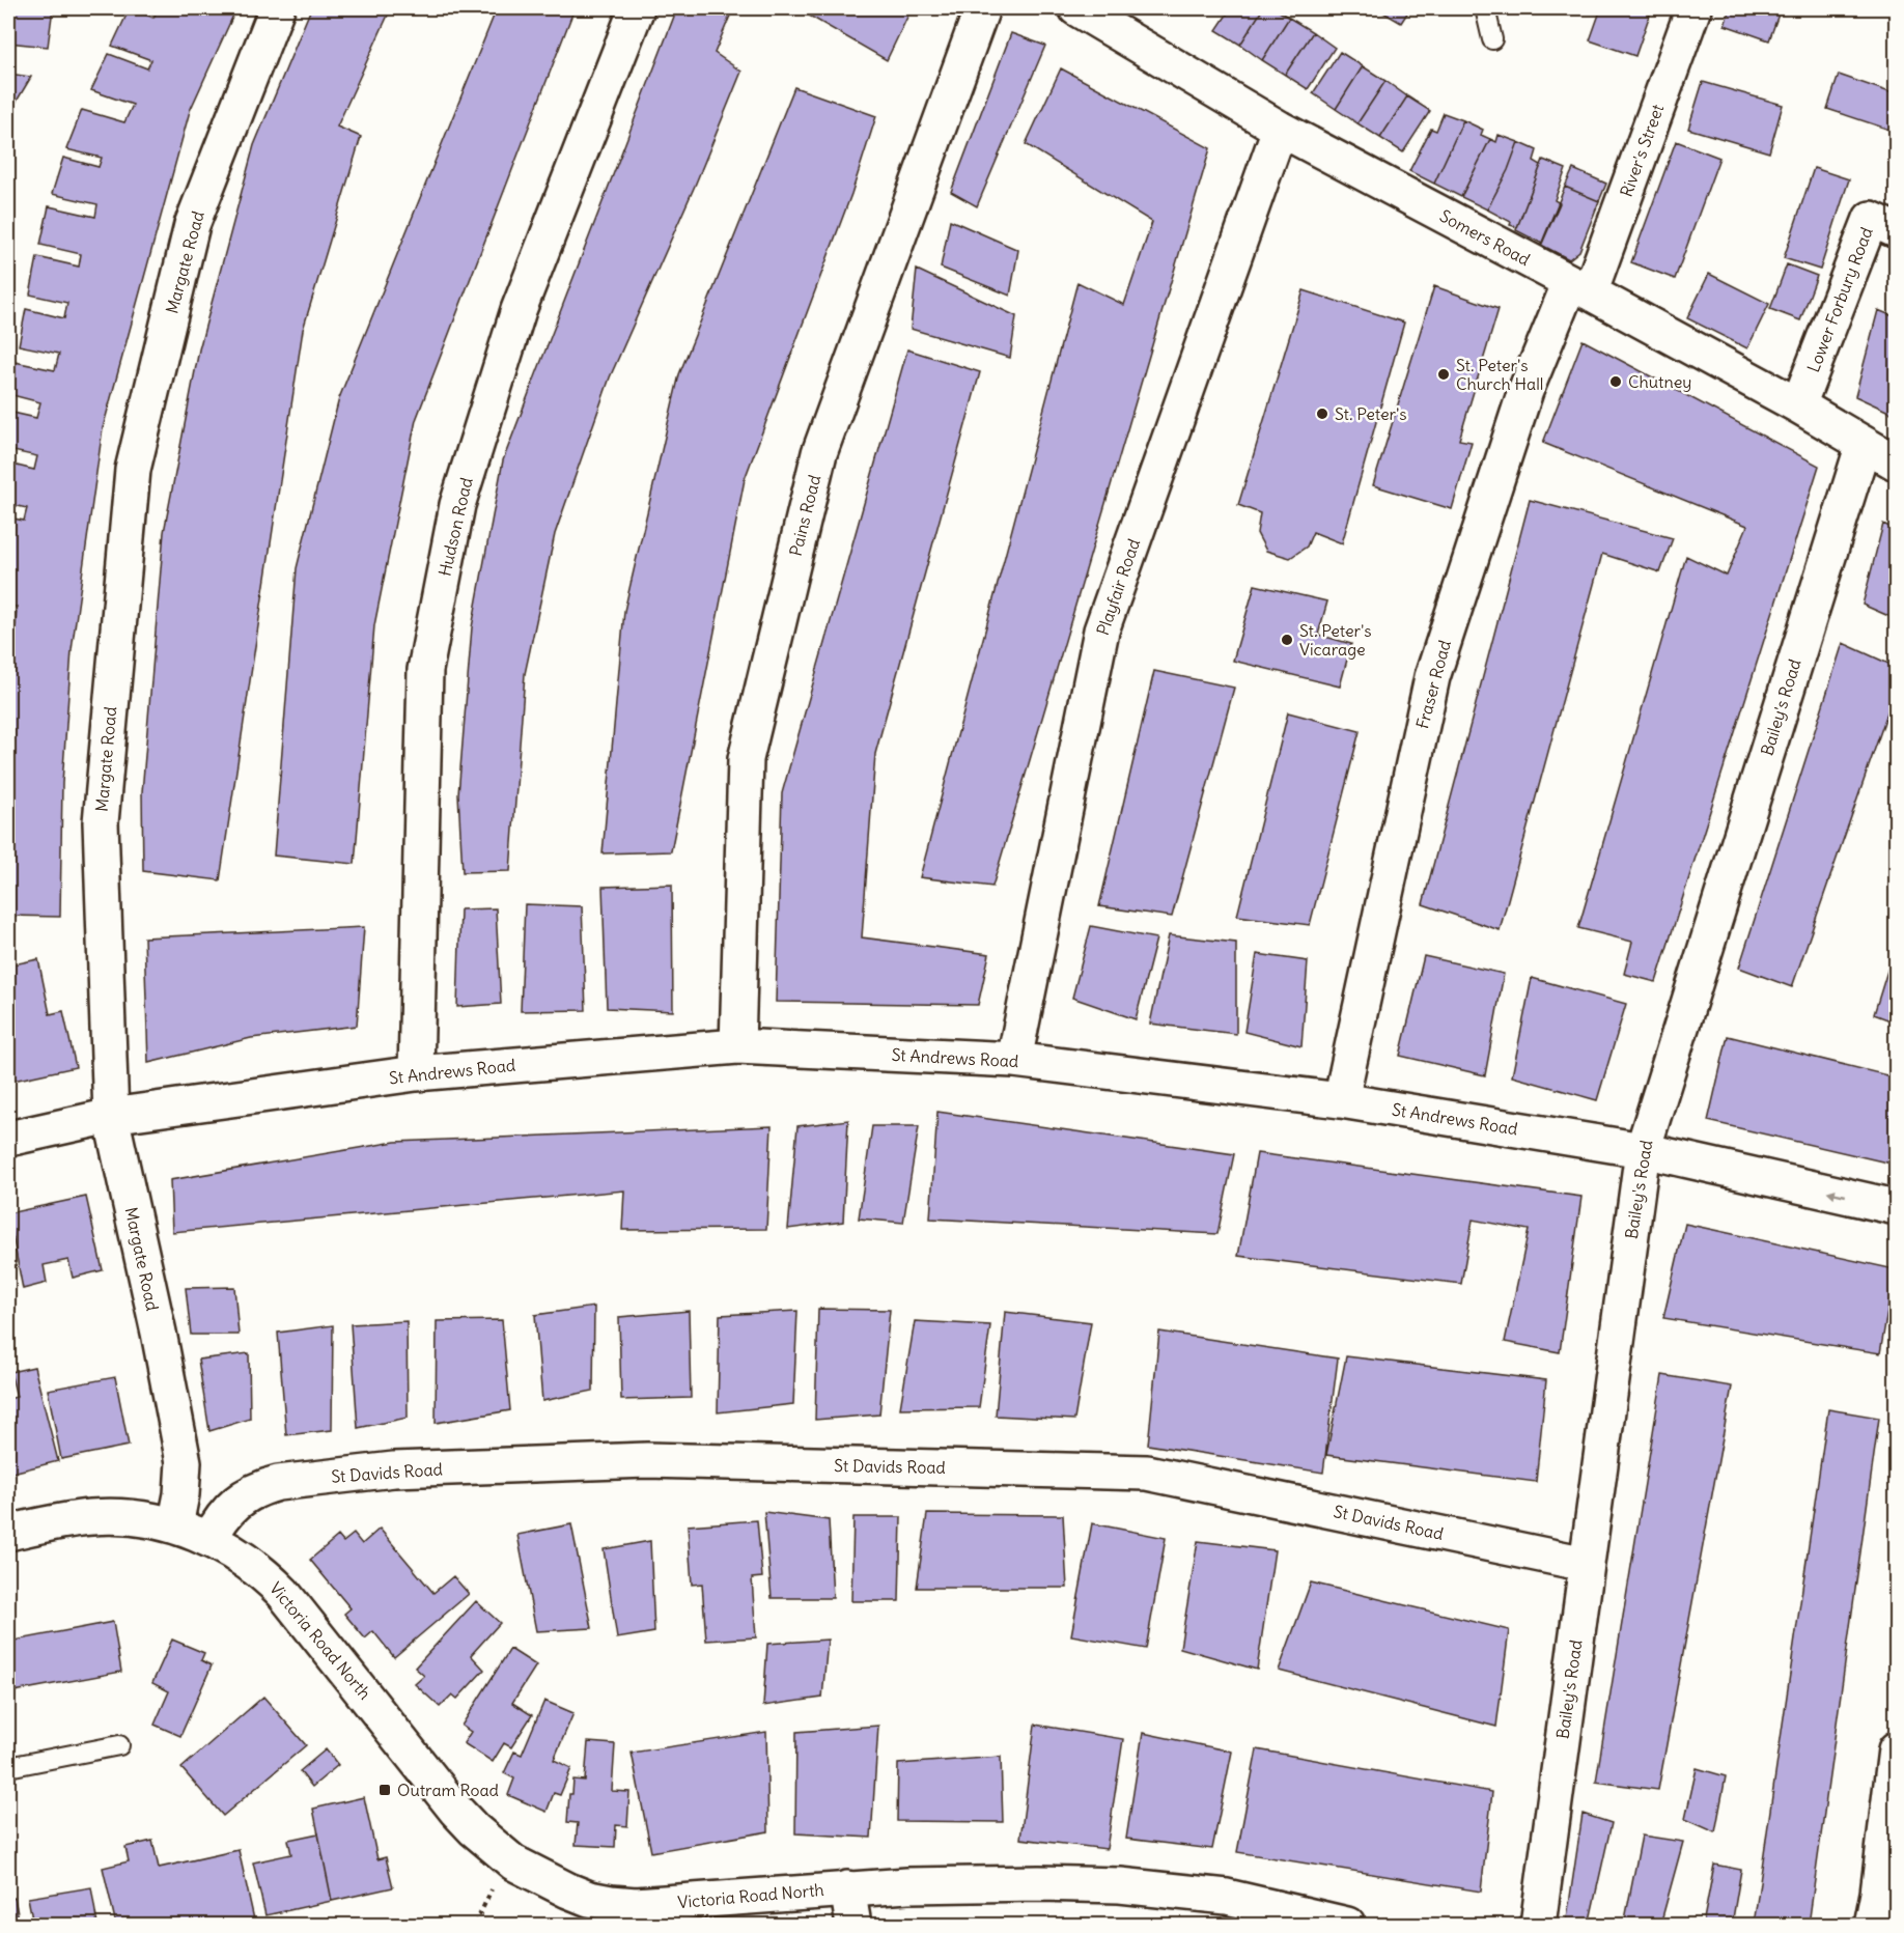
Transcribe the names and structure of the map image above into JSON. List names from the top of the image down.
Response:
{
  "streets": {
    "street": [
      "River's Street",
      "Somers Road",
      "Margate Road",
      "Lower Forbury Road",
      "Pains Road",
      "Hudson Road",
      "Playfair Road",
      "Fraser Road",
      "Bailey's Road",
      "St Andrews Road",
      "St Davids Road",
      "Victoria Road North"
    ]
  },
  "crossings": [
    ["River's Street", "Somers Road"],
    ["River's Street", "Fraser Road"],
    ["Somers Road", "Lower Forbury Road"],
    ["Somers Road", "Playfair Road"],
    ["Somers Road", "Fraser Road"],
    ["Somers Road", "Bailey's Road"],
    ["Margate Road", "St Andrews Road"],
    ["Margate Road", "Victoria Road North"],
    ["Pains Road", "St Andrews Road"],
    ["Hudson Road", "St Andrews Road"],
    ["Playfair Road", "St Andrews Road"],
    ["Fraser Road", "St Andrews Road"],
    ["Bailey's Road", "St Andrews Road"],
    ["Bailey's Road", "St Davids Road"],
    ["St Davids Road", "Victoria Road North"]
  ],
  "places": {
    "other": [
      "St. Peter's Church Hall",
      "Chutney",
      "St. Peter's",
      "St. Peter's Vicarage"
    ],
    "transit": ["Outram Road"]
  }
}
